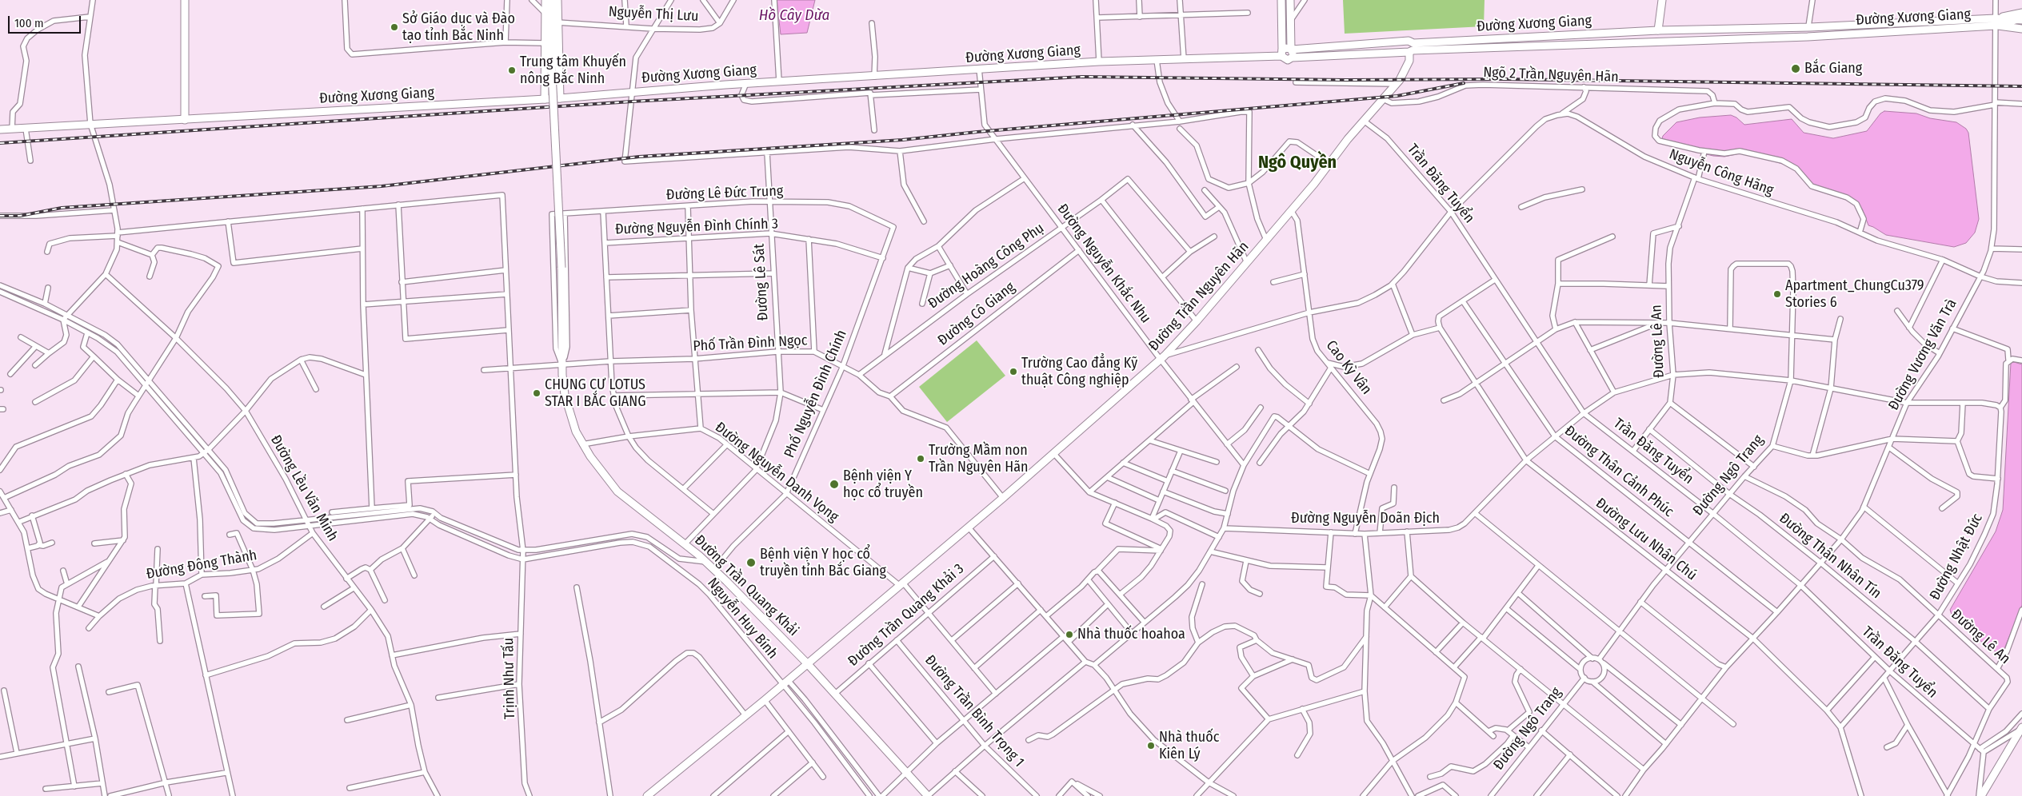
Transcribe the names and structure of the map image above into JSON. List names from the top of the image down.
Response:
{
  "streets": {
    "main road": ["Đường Xương Giang", "Đường Trần Nguyên Hãn", "Đường Trần Quang Khải"],
    "street": [
      "Nguyễn Thị Lưu",
      "Ngõ 2 Trần Nguyên Hãn",
      "Nguyễn Công Hãng",
      "Trần Đăng Tuyển",
      "Đường Lê Đức Trung",
      "Đường Nguyễn Đình Chính 3",
      "Đường Nguyễn Khắc Nhu",
      "Đường Hoàng Công Phụ",
      "Đường Lê Sát",
      "Đường Cô Giang",
      "Đường Lê An",
      "Phố Trần Đình Ngọc",
      "Đường Vương Văn Trà",
      "Cao Kỳ Vân",
      "Phố Nguyễn Đình Chính",
      "Đường Thân Cảnh Phúc",
      "Đường Nguyễn Danh Vọng",
      "Đường Ngô Trang",
      "Đường Lều Văn Minh",
      "Đường Nguyễn Doãn Địch",
      "Đường Lưu Nhân Chú",
      "Đường Thân Nhân Tín",
      "Đường Nhật Đức",
      "Đường Đông Thành",
      "Đường Trần Quang Khải 3",
      "Nguyễn Huy Bính",
      "Trịnh Như Tấu",
      "Đường Trần Bình Trọng 1"
    ]
  },
  "crossings": [
    ["Đường Xương Giang", "Đường Nguyễn Khắc Nhu"],
    ["Đường Xương Giang", "Đường Trần Nguyên Hãn"],
    ["Đường Xương Giang", "Đường Vương Văn Trà"],
    ["Ngõ 2 Trần Nguyên Hãn", "Đường Trần Nguyên Hãn"],
    ["Nguyễn Công Hãng", "Đường Lê An"],
    ["Nguyễn Công Hãng", "Đường Vương Văn Trà"],
    ["Trần Đăng Tuyển", "Đường Trần Nguyên Hãn"],
    ["Trần Đăng Tuyển", "Đường Vương Văn Trà"],
    ["Trần Đăng Tuyển", "Đường Ngô Trang"],
    ["Trần Đăng Tuyển", "Đường Nguyễn Doãn Địch"],
    ["Trần Đăng Tuyển", "Đường Nhật Đức"],
    ["Đường Lê Đức Trung", "Đường Lê Sát"],
    ["Đường Lê Đức Trung", "Phố Nguyễn Đình Chính"],
    ["Đường Lê Đức Trung", "Đường Nguyễn Danh Vọng"],
    ["Đường Lê Đức Trung", "Đường Trần Quang Khải"],
    ["Đường Nguyễn Đình Chính 3", "Đường Lê Sát"],
    ["Đường Nguyễn Đình Chính 3", "Phố Nguyễn Đình Chính"],
    ["Đường Nguyễn Đình Chính 3", "Đường Nguyễn Danh Vọng"],
    ["Đường Nguyễn Khắc Nhu", "Đường Hoàng Công Phụ"],
    ["Đường Nguyễn Khắc Nhu", "Đường Trần Nguyên Hãn"],
    ["Đường Nguyễn Khắc Nhu", "Đường Cô Giang"],
    ["Đường Hoàng Công Phụ", "Phố Trần Đình Ngọc"],
    ["Đường Lê Sát", "Phố Trần Đình Ngọc"],
    ["Đường Lê Sát", "Đường Nguyễn Danh Vọng"],
    ["Đường Lê Sát", "Đường Trần Quang Khải"],
    ["Đường Trần Nguyên Hãn", "Phố Trần Đình Ngọc"],
    ["Đường Trần Nguyên Hãn", "Cao Kỳ Vân"],
    ["Đường Trần Nguyên Hãn", "Đường Nguyễn Danh Vọng"],
    ["Đường Trần Nguyên Hãn", "Đường Trần Quang Khải"],
    ["Đường Trần Nguyên Hãn", "Nguyễn Huy Bính"],
    ["Đường Cô Giang", "Phố Trần Đình Ngọc"],
    ["Đường Lê An", "Đường Vương Văn Trà"],
    ["Đường Lê An", "Đường Ngô Trang"],
    ["Đường Lê An", "Đường Nguyễn Doãn Địch"],
    ["Đường Lê An", "Đường Thân Nhân Tín"],
    ["Đường Lê An", "Đường Nhật Đức"],
    ["Phố Trần Đình Ngọc", "Phố Nguyễn Đình Chính"],
    ["Phố Trần Đình Ngọc", "Đường Nguyễn Danh Vọng"],
    ["Phố Trần Đình Ngọc", "Đường Trần Quang Khải"],
    ["Phố Trần Đình Ngọc", "Trịnh Như Tấu"],
    ["Đường Vương Văn Trà", "Đường Thân Cảnh Phúc"],
    ["Đường Vương Văn Trà", "Đường Nguyễn Doãn Địch"],
    ["Đường Vương Văn Trà", "Đường Lưu Nhân Chú"],
    ["Đường Vương Văn Trà", "Đường Thân Nhân Tín"],
    ["Cao Kỳ Vân", "Đường Nguyễn Doãn Địch"],
    ["Phố Nguyễn Đình Chính", "Đường Nguyễn Danh Vọng"],
    ["Phố Nguyễn Đình Chính", "Đường Trần Quang Khải"],
    ["Đường Thân Cảnh Phúc", "Đường Ngô Trang"],
    ["Đường Thân Cảnh Phúc", "Đường Nguyễn Doãn Địch"],
    ["Đường Nguyễn Danh Vọng", "Đường Trần Quang Khải 3"],
    ["Đường Ngô Trang", "Đường Nguyễn Doãn Địch"],
    ["Đường Ngô Trang", "Đường Lưu Nhân Chú"],
    ["Đường Ngô Trang", "Đường Thân Nhân Tín"],
    ["Đường Lều Văn Minh", "Đường Đông Thành"],
    ["Đường Nguyễn Doãn Địch", "Đường Lưu Nhân Chú"],
    ["Đường Lưu Nhân Chú", "Đường Nhật Đức"],
    ["Đường Thân Nhân Tín", "Đường Nhật Đức"],
    ["Đường Trần Quang Khải", "Đường Trần Quang Khải 3"],
    ["Đường Trần Quang Khải 3", "Đường Trần Bình Trọng 1"],
    ["Nguyễn Huy Bính", "Trịnh Như Tấu"]
  ],
  "districts": ["Ngô Quyền"],
  "water": ["Hồ Cây Dừa"],
  "places": [
    "Sở Giáo dục và Đào tạo tỉnh Bắc Ninh",
    "Bắc Giang",
    "Trung tâm Khuyến nông Bắc Ninh",
    "Apartment_ChungCu379 Stories 6",
    "Trường Cao đẳng Kỹ thuật Công nghiệp",
    "CHUNG CƯ LOTUS STAR I BẮC GIANG",
    "Trường Mầm non Trần Nguyên Hãn",
    "Bệnh viện Y học cổ truyền",
    "Bệnh viện Y học cổ truyền tỉnh Bắc Giang",
    "Nhà thuốc hoahoa",
    "Nhà thuốc Kiên Lý"
  ],
  "scale_bar": "100 m"
}
